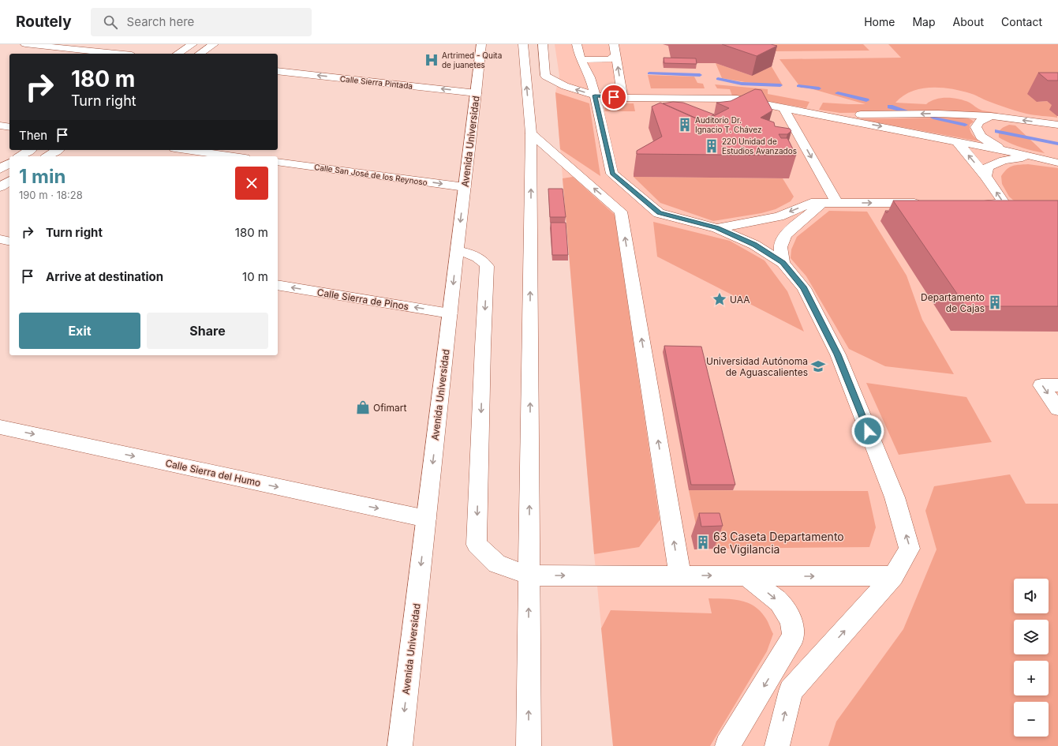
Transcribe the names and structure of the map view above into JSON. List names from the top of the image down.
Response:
{
  "streets": {
    "main road": [
      "Calle Sierra Pintada",
      "Avenida Universidad",
      "Calle San José de los Reynoso",
      "Calle Sierra de Pinos",
      "Calle Sierra del Humo"
    ]
  },
  "crossings": [
    ["Calle Sierra Pintada", "Avenida Universidad"],
    ["Avenida Universidad", "Calle San José de los Reynoso"],
    ["Avenida Universidad", "Calle Sierra de Pinos"],
    ["Avenida Universidad", "Calle Sierra del Humo"]
  ],
  "one_way": [
    "Calle Sierra Pintada",
    "Calle San José de los Reynoso",
    "Calle Sierra de Pinos",
    "Calle Sierra del Humo"
  ],
  "places": {
    "hospital": ["Artrimed - Quita de juanetes"],
    "building": [
      "Auditorio Dr. Ignacio T. Chávez",
      "220 Unidad de Estudios Avanzados",
      "Departamento de Cajas",
      "63 Caseta Departamento de Vigilancia"
    ],
    "place": ["UAA"],
    "school or university": ["Universidad Autónoma de Aguascalientes"],
    "shop": ["Ofimart"]
  },
  "page": {
    "header": "Routely",
    "search": "Search here",
    "nav": [
      "Home",
      "Map",
      "About",
      "Contact"
    ],
    "turn": ["180 m", "Turn right"],
    "then": "Then",
    "heading": ["1 min", "190 m · 18:28"],
    "list": [
      {
        "name": "Turn right",
        "value": "180 m"
      },
      {
        "name": "Arrive at destination",
        "value": "10 m"
      }
    ],
    "buttons": ["Exit", "Share"],
    "map_buttons": ["+", "−"]
  }
}
